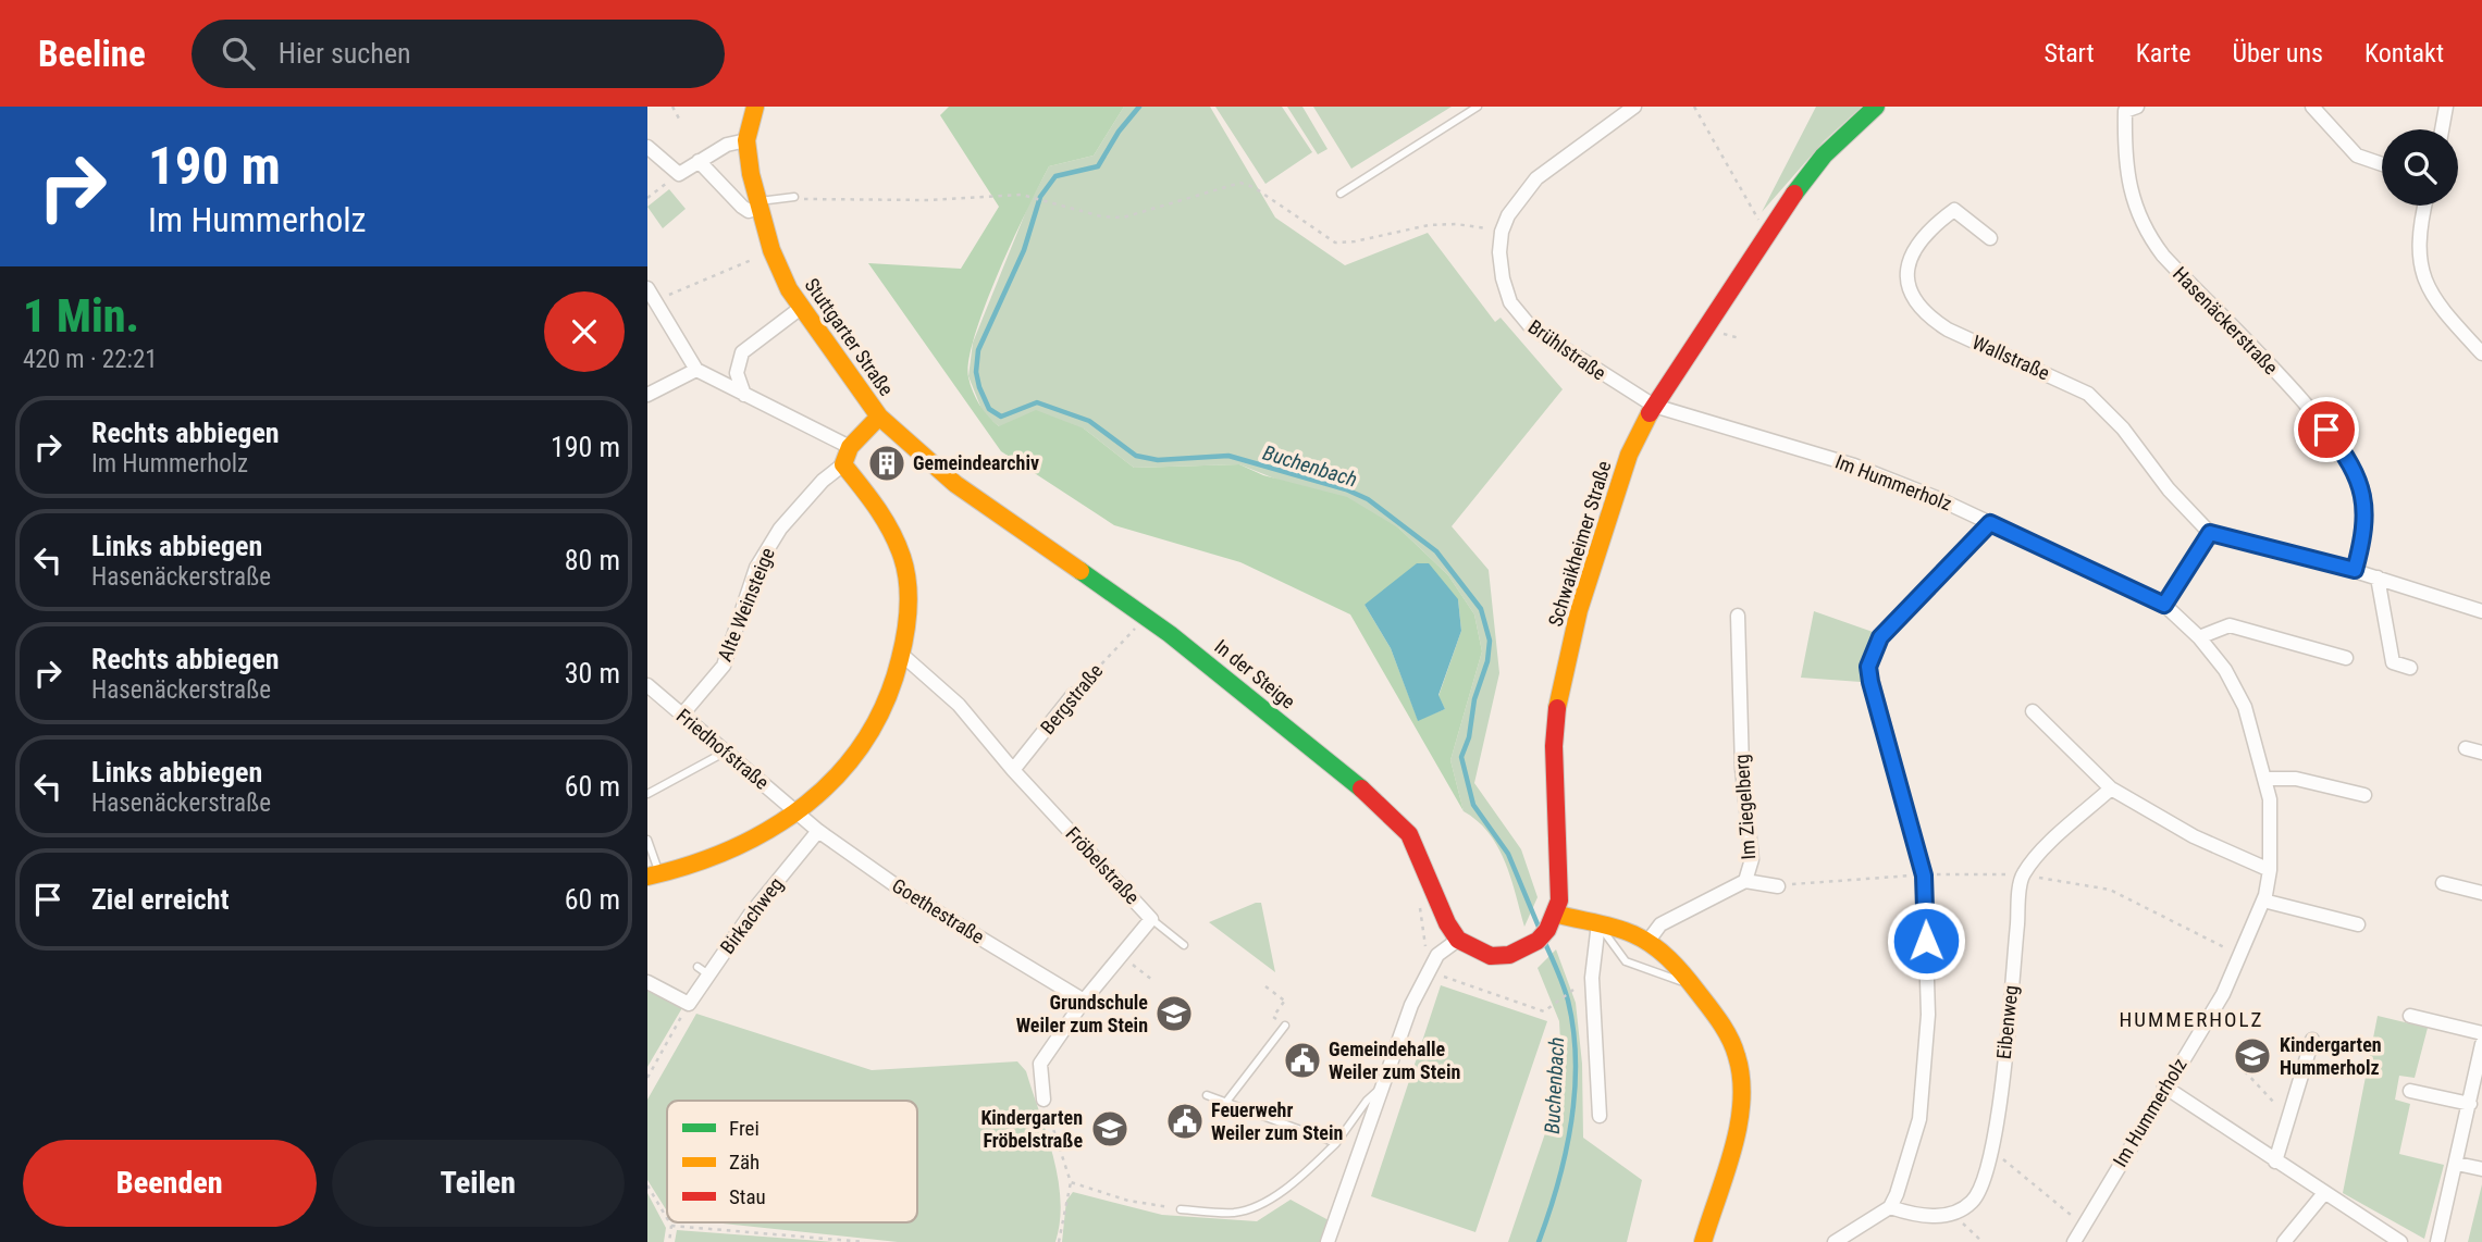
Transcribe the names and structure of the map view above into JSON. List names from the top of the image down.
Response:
{
  "streets": {
    "main road": ["Stuttgarter Straße", "Schwaikheimer Straße", "In der Steige"],
    "street": [
      "Hasenäckerstraße",
      "Brühlstraße",
      "Wallstraße",
      "Im Hummerholz",
      "Alte Weinsteige",
      "Bergstraße",
      "Friedhofstraße",
      "Im Ziegelberg",
      "Fröbelstraße",
      "Goethestraße",
      "Birkachweg",
      "Eibenweg"
    ]
  },
  "crossings": [
    ["Stuttgarter Straße", "In der Steige"],
    ["Brühlstraße", "Im Hummerholz"],
    ["Brühlstraße", "Schwaikheimer Straße"],
    ["Im Hummerholz", "Schwaikheimer Straße"],
    ["Alte Weinsteige", "Friedhofstraße"],
    ["Bergstraße", "Fröbelstraße"],
    ["Friedhofstraße", "Goethestraße"],
    ["Fröbelstraße", "Goethestraße"],
    ["Goethestraße", "Birkachweg"]
  ],
  "districts": ["HUMMERHOLZ"],
  "water": ["Buchenbach"],
  "places": {
    "building": ["Gemeindearchiv"],
    "school or university": ["Grundschule Weiler zum Stein", "Kindergarten Hummerholz", "Kindergarten Fröbelstraße"],
    "public building": ["Gemeindehalle Weiler zum Stein", "Feuerwehr Weiler zum Stein"]
  },
  "legend": ["Frei", "Zäh", "Stau"],
  "page": {
    "header": "Beeline",
    "search": "Hier suchen",
    "nav": [
      "Start",
      "Karte",
      "Über uns",
      "Kontakt"
    ],
    "turn": ["190 m", "Im Hummerholz"],
    "heading": ["1 Min.", "420 m · 22:21"],
    "list": [
      {
        "name": "Rechts abbiegen",
        "note": "Im Hummerholz",
        "value": "190 m"
      },
      {
        "name": "Links abbiegen",
        "note": "Hasenäckerstraße",
        "value": "80 m"
      },
      {
        "name": "Rechts abbiegen",
        "note": "Hasenäckerstraße",
        "value": "30 m"
      },
      {
        "name": "Links abbiegen",
        "note": "Hasenäckerstraße",
        "value": "60 m"
      },
      {
        "name": "Ziel erreicht",
        "value": "60 m"
      }
    ],
    "buttons": ["Beenden", "Teilen"]
  }
}
